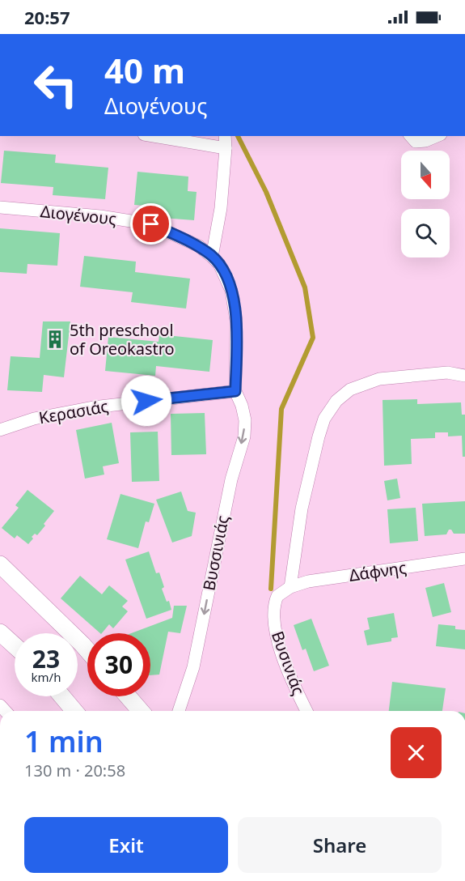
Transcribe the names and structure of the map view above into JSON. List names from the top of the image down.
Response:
{
  "streets": {
    "street": [
      "Διογένους",
      "Κερασιάς",
      "Βυσσινιάς",
      "Δάφνης",
      "Βυσινιάς"
    ]
  },
  "crossings": [
    ["Διογένους", "Κερασιάς"],
    ["Διογένους", "Βυσσινιάς"],
    ["Κερασιάς", "Βυσσινιάς"],
    ["Δάφνης", "Βυσινιάς"]
  ],
  "one_way": ["Βυσσινιάς"],
  "places": {
    "building": ["5th preschool of Oreokastro"]
  },
  "north": "bottom",
  "page": {
    "status": "20:57",
    "turn": ["40 m", "Διογένους"],
    "speed": "23 km/h",
    "limit": "30",
    "heading": ["1 min", "130 m · 20:58"],
    "buttons": ["Exit", "Share"]
  }
}
